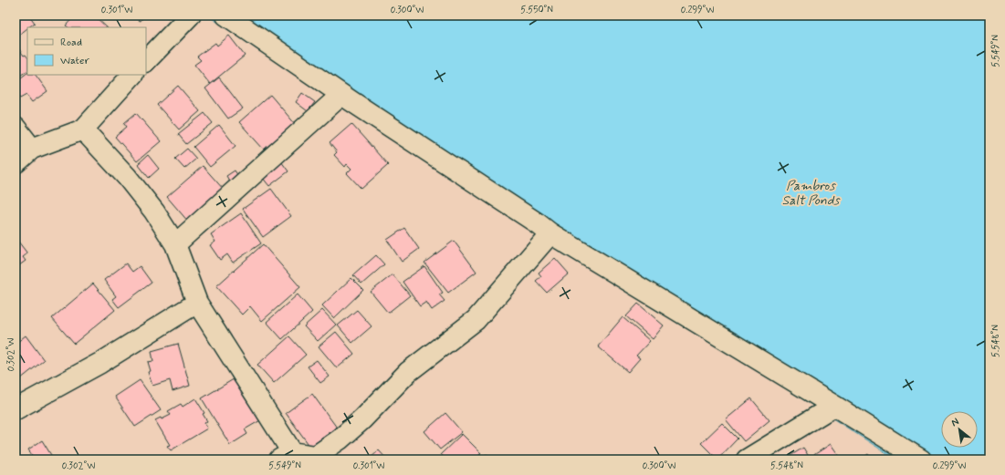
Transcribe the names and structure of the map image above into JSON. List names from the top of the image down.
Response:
{
  "water": ["Pambros Salt Ponds"],
  "legend": ["Road", "Water"],
  "north": "top left",
  "coordinates": [
    "0.301°W",
    "0.300°W",
    "5.550°N",
    "0.299°W",
    "5.549°N",
    "5.548°N",
    "0.302°W"
  ]
}
